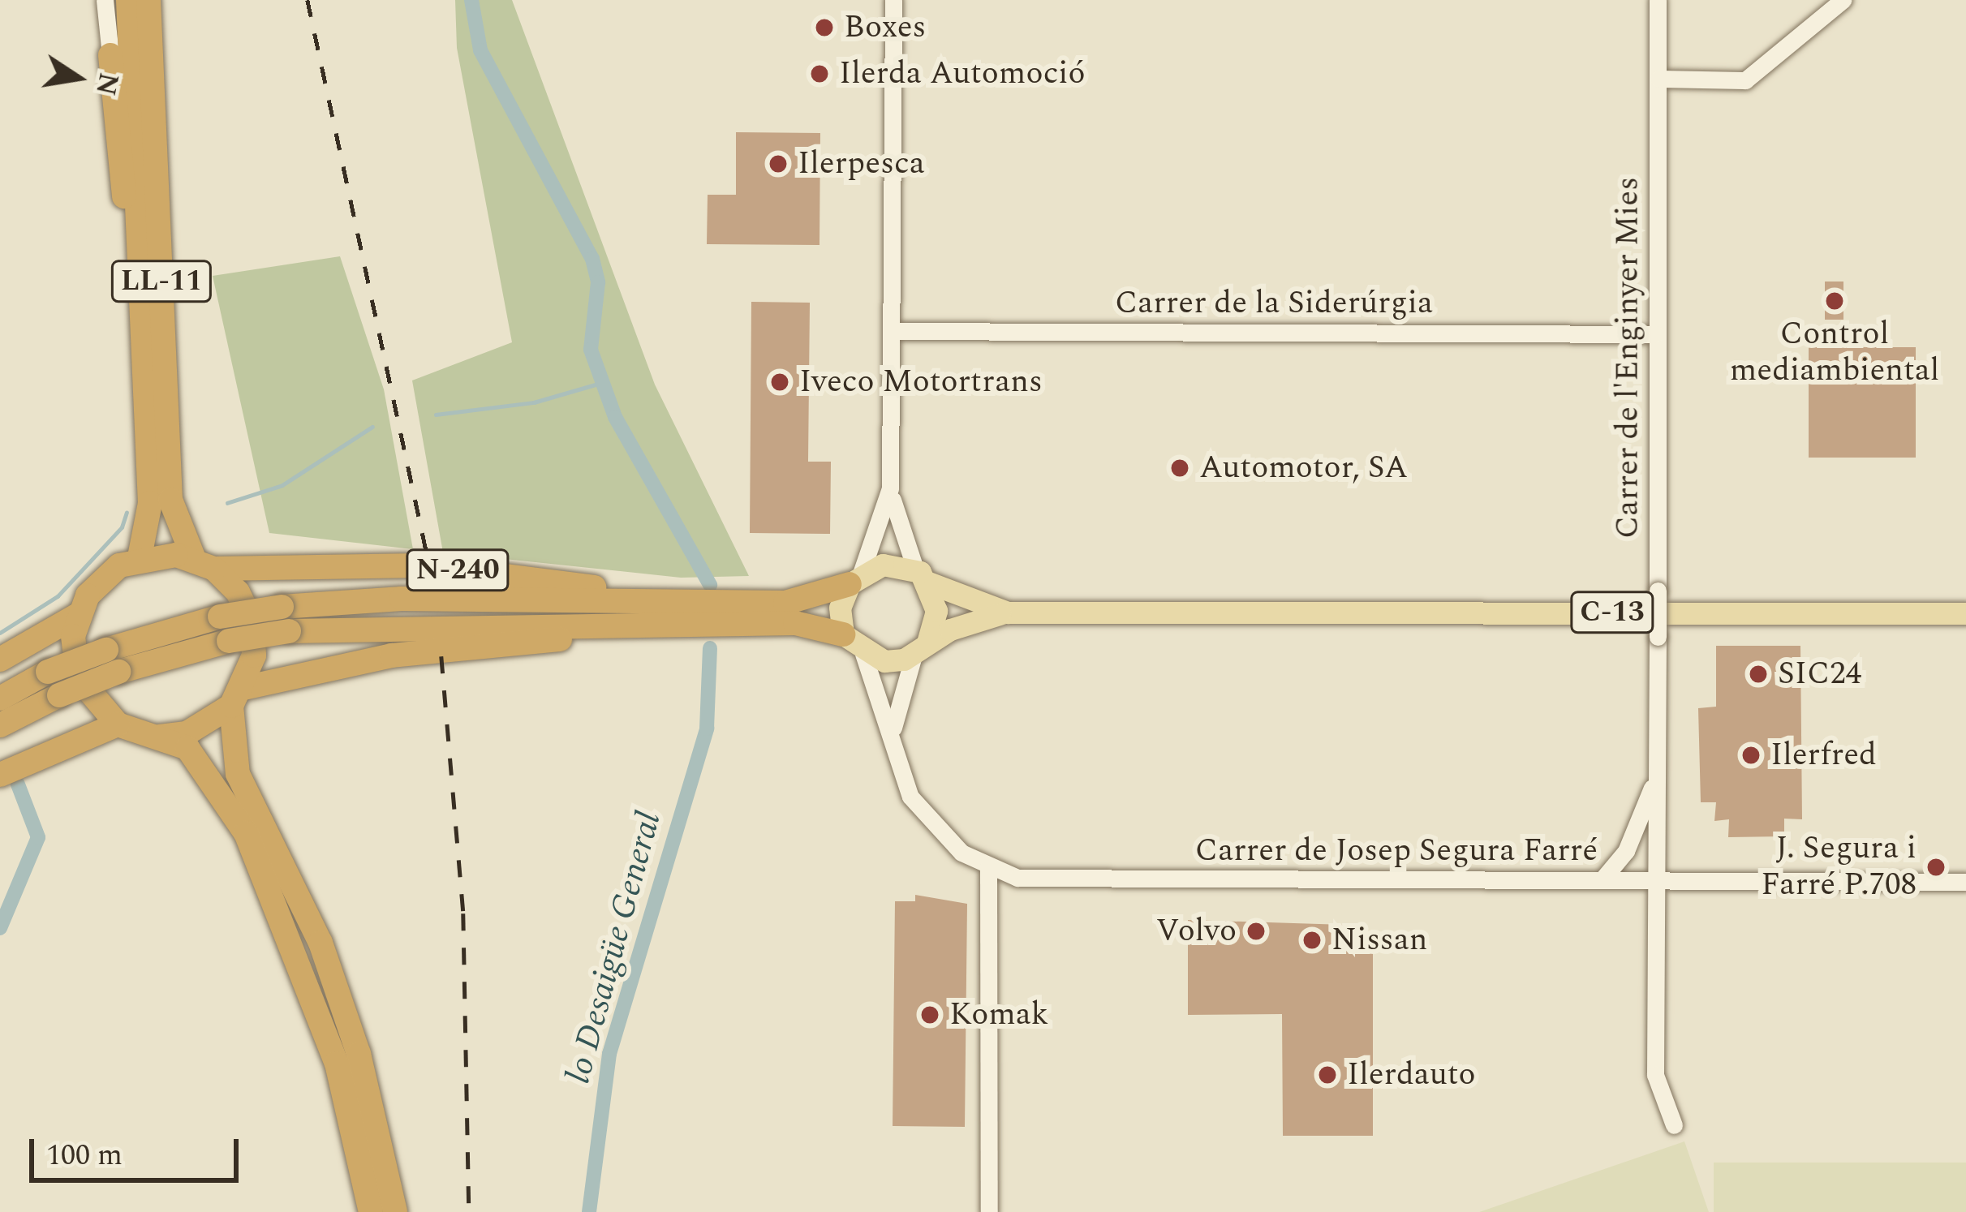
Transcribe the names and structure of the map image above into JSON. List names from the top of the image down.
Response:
{
  "streets": {
    "highway": ["LL-11", "N-240"],
    "main road": ["C-13"],
    "street": ["Carrer de la Siderúrgia", "Carrer de l'Enginyer Mies", "Carrer de Josep Segura Farré"]
  },
  "crossings": [
    ["LL-11", "N-240"],
    ["Carrer de la Siderúrgia", "Carrer de l'Enginyer Mies"],
    ["Carrer de l'Enginyer Mies", "Carrer de Josep Segura Farré"],
    ["N-240", "C-13"],
    ["N-240", "Carrer de Josep Segura Farré"],
    ["C-13", "Carrer de Josep Segura Farré"]
  ],
  "water": ["lo Desaigüe General"],
  "places": [
    "Boxes",
    "Ilerda Automoció",
    "Ilerpesca",
    "Control mediambiental",
    "Iveco Motortrans",
    "Automotor, SA",
    "SIC24",
    "Ilerfred",
    "J. Segura i Farré P.708",
    "Volvo",
    "Nissan",
    "Komak",
    "Ilerdauto"
  ],
  "scale_bar": "100 m",
  "north": "right"
}
